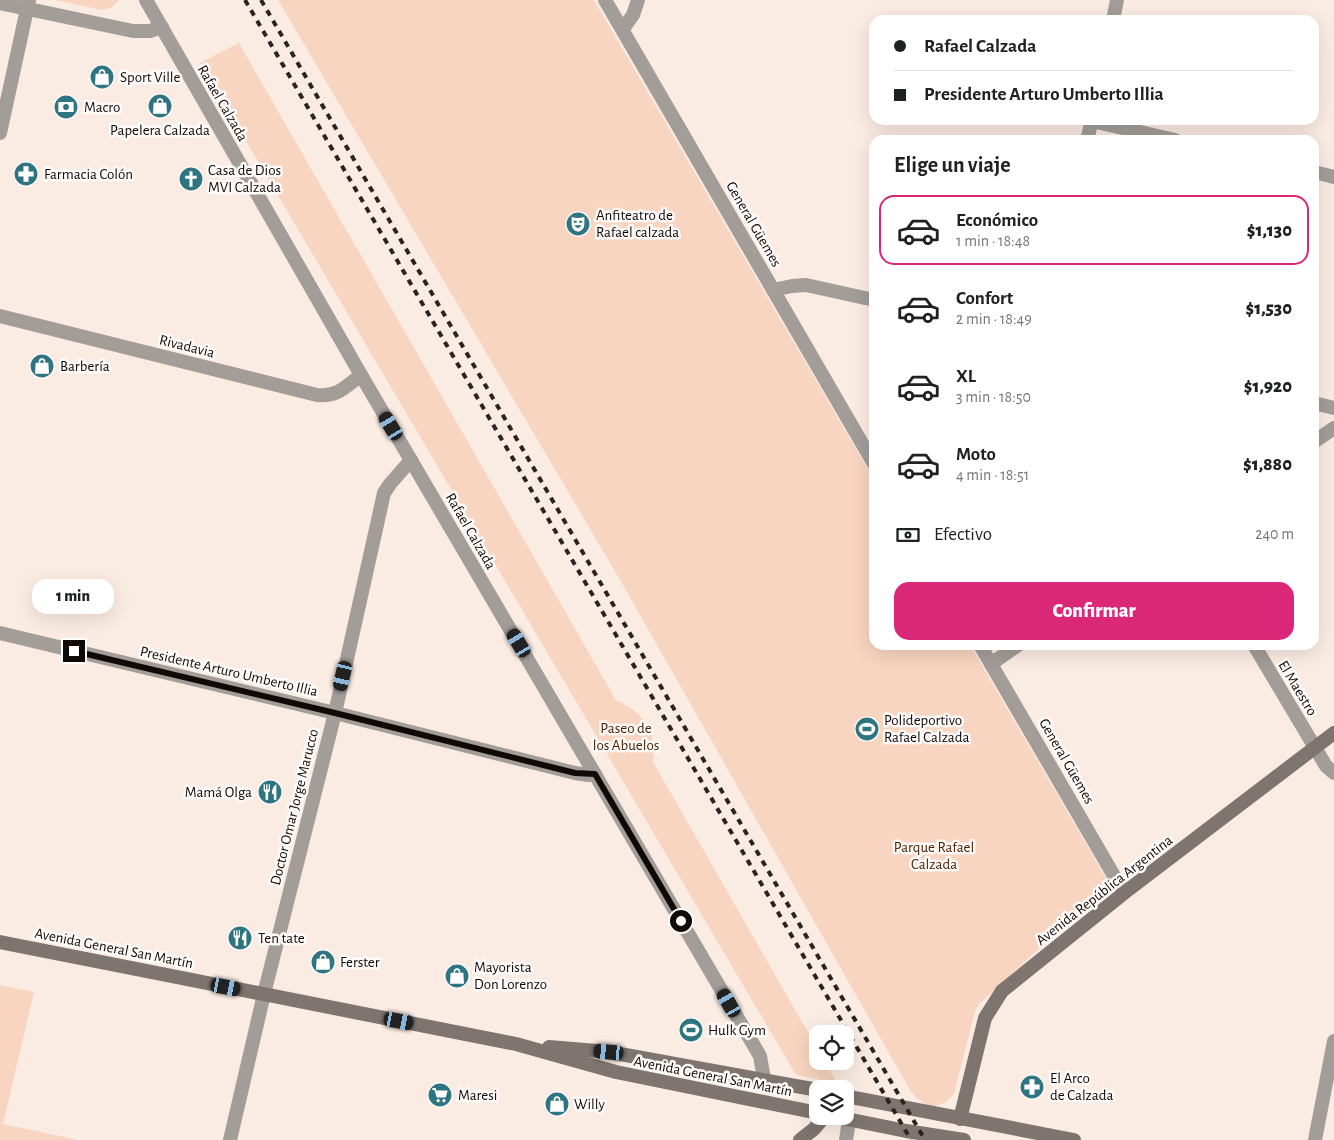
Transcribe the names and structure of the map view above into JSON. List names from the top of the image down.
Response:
{
  "streets": {
    "main road": ["Avenida República Argentina", "Avenida General San Martín"],
    "street": [
      "Rafael Calzada",
      "General Güemes",
      "Rivadavia",
      "Presidente Arturo Umberto Illia",
      "El Maestro",
      "Doctor Omar Jorge Marucco"
    ]
  },
  "crossings": [
    ["Rafael Calzada", "Rivadavia"],
    ["Rafael Calzada", "Presidente Arturo Umberto Illia"],
    ["Rafael Calzada", "Doctor Omar Jorge Marucco"],
    ["Rafael Calzada", "Avenida General San Martín"],
    ["General Güemes", "Avenida República Argentina"],
    ["Presidente Arturo Umberto Illia", "Doctor Omar Jorge Marucco"],
    ["El Maestro", "Avenida República Argentina"],
    ["Doctor Omar Jorge Marucco", "Avenida General San Martín"]
  ],
  "parks": ["Paseo de los Abuelos", "Parque Rafael Calzada"],
  "places": {
    "shop": [
      "Sport Ville",
      "Papelera Calzada",
      "Barbería",
      "Ferster",
      "Mayorista Don Lorenzo",
      "Willy"
    ],
    "bank": ["Macro"],
    "pharmacy": ["Farmacia Colón", "El Arco de Calzada"],
    "church": ["Casa de Dios MVI Calzada"],
    "theatre": ["Anfiteatro de Rafael calzada"],
    "sports": ["Polideportivo Rafael Calzada", "Hulk Gym"],
    "restaurant": ["Mamá Olga", "Ten tate"],
    "supermarket": ["Maresi"]
  },
  "page": {
    "banner": ["Rafael Calzada", "Presidente Arturo Umberto Illia"],
    "heading": "Elige un viaje",
    "list": [
      {
        "name": "Económico",
        "note": "1 min · 18:48",
        "value": "$1,130"
      },
      {
        "name": "Confort",
        "note": "2 min · 18:49",
        "value": "$1,530"
      },
      {
        "name": "XL",
        "note": "3 min · 18:50",
        "value": "$1,920"
      },
      {
        "name": "Moto",
        "note": "4 min · 18:51",
        "value": "$1,880"
      }
    ],
    "pay": ["Efectivo", "240 m"],
    "buttons": "Confirmar",
    "bubble": "1 min"
  }
}
